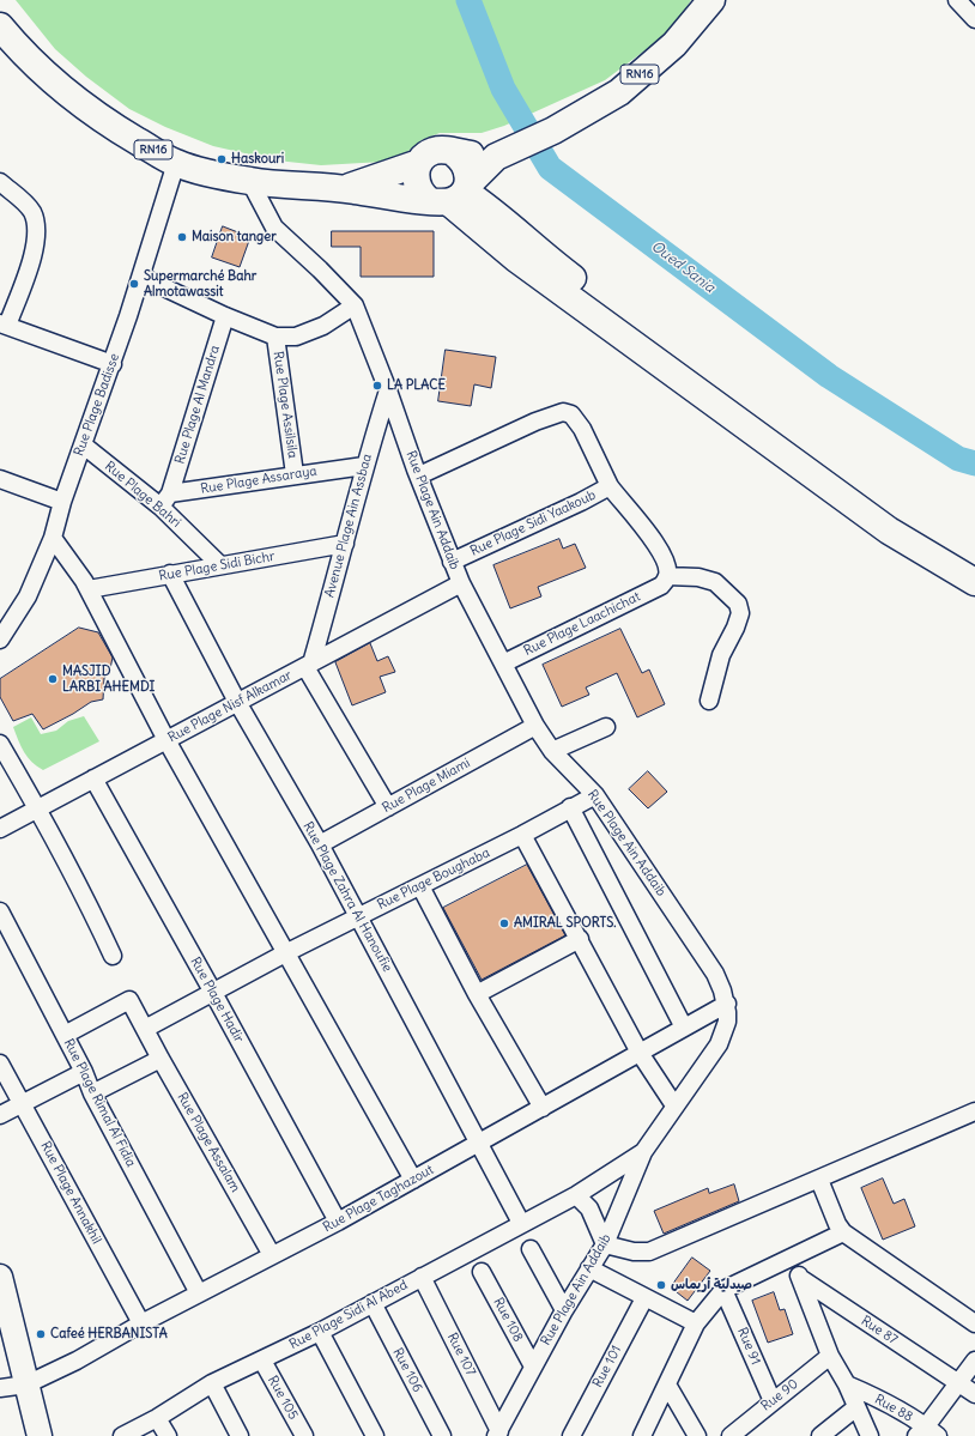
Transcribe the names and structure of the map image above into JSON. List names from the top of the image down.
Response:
{
  "streets": {
    "main road": ["RN16"],
    "street": [
      "Rue Plage Badisse",
      "Rue Plage Al Mandra",
      "Rue Plage Assilsila",
      "Rue Plage Assaraya",
      "Rue Plage Bahri",
      "Rue Plage Ain Addaib",
      "Rue Plage Sidi Yaakoub",
      "Avenue Plage Ain Assbaa",
      "Rue Plage Sidi Bichr",
      "Rue Plage Laachichat",
      "Rue Plage Nisf Alkamar",
      "Rue Plage Miami",
      "Rue Plage Boughaba",
      "Rue Plage Zahra Al Hanoufie",
      "Rue Plage Hadir",
      "Rue Plage Rimal Al Fidia",
      "Rue Plage Assalam",
      "Rue Plage Annakhil",
      "Rue Plage Taghazout",
      "Rue Plage Sidi Al Abed",
      "Rue 108",
      "Rue 87",
      "Rue 91",
      "Rue 107",
      "Rue 101",
      "Rue 106",
      "Rue 90",
      "Rue 105",
      "Rue 88"
    ]
  },
  "crossings": [
    ["RN16", "Rue Plage Badisse"],
    ["RN16", "Rue Plage Ain Addaib"],
    ["Rue Plage Badisse", "Rue Plage Assilsila"],
    ["Rue Plage Badisse", "Rue Plage Bahri"],
    ["Rue Plage Al Mandra", "Rue Plage Assilsila"],
    ["Rue Plage Al Mandra", "Rue Plage Assaraya"],
    ["Rue Plage Al Mandra", "Rue Plage Bahri"],
    ["Rue Plage Assilsila", "Rue Plage Assaraya"],
    ["Rue Plage Assilsila", "Rue Plage Ain Addaib"],
    ["Rue Plage Assaraya", "Rue Plage Bahri"],
    ["Rue Plage Assaraya", "Avenue Plage Ain Assbaa"],
    ["Rue Plage Bahri", "Rue Plage Sidi Bichr"],
    ["Rue Plage Ain Addaib", "Rue Plage Sidi Yaakoub"],
    ["Rue Plage Ain Addaib", "Avenue Plage Ain Assbaa"],
    ["Rue Plage Ain Addaib", "Rue Plage Laachichat"],
    ["Rue Plage Ain Addaib", "Rue Plage Nisf Alkamar"],
    ["Rue Plage Ain Addaib", "Rue Plage Miami"],
    ["Rue Plage Ain Addaib", "Rue Plage Boughaba"],
    ["Rue Plage Ain Addaib", "Rue Plage Taghazout"],
    ["Rue Plage Ain Addaib", "Rue Plage Sidi Al Abed"],
    ["Rue Plage Ain Addaib", "Rue 108"],
    ["Rue Plage Ain Addaib", "Rue 107"],
    ["Rue Plage Sidi Yaakoub", "Rue Plage Laachichat"],
    ["Avenue Plage Ain Assbaa", "Rue Plage Sidi Bichr"],
    ["Avenue Plage Ain Assbaa", "Rue Plage Nisf Alkamar"],
    ["Rue Plage Sidi Bichr", "Rue Plage Zahra Al Hanoufie"],
    ["Rue Plage Nisf Alkamar", "Rue Plage Zahra Al Hanoufie"],
    ["Rue Plage Nisf Alkamar", "Rue Plage Hadir"],
    ["Rue Plage Miami", "Rue Plage Zahra Al Hanoufie"],
    ["Rue Plage Boughaba", "Rue Plage Zahra Al Hanoufie"],
    ["Rue Plage Boughaba", "Rue Plage Hadir"],
    ["Rue Plage Boughaba", "Rue Plage Assalam"],
    ["Rue Plage Zahra Al Hanoufie", "Rue Plage Taghazout"],
    ["Rue Plage Zahra Al Hanoufie", "Rue Plage Sidi Al Abed"],
    ["Rue Plage Hadir", "Rue Plage Taghazout"],
    ["Rue Plage Rimal Al Fidia", "Rue Plage Assalam"],
    ["Rue Plage Rimal Al Fidia", "Rue Plage Taghazout"],
    ["Rue Plage Assalam", "Rue Plage Taghazout"],
    ["Rue Plage Annakhil", "Rue Plage Taghazout"],
    ["Rue Plage Sidi Al Abed", "Rue 107"],
    ["Rue Plage Sidi Al Abed", "Rue 106"],
    ["Rue Plage Sidi Al Abed", "Rue 105"],
    ["Rue 91", "Rue 90"]
  ],
  "water": ["Oued Sania"],
  "places": [
    "Haskouri",
    "Maison tanger",
    "Supermarché Bahr Almotawassit",
    "LA PLACE",
    "MASJID LARBI AHEMDI",
    "AMIRAL SPORTS.",
    "صيدلية أريماس",
    "Cafeé HERBANISTA"
  ]
}
